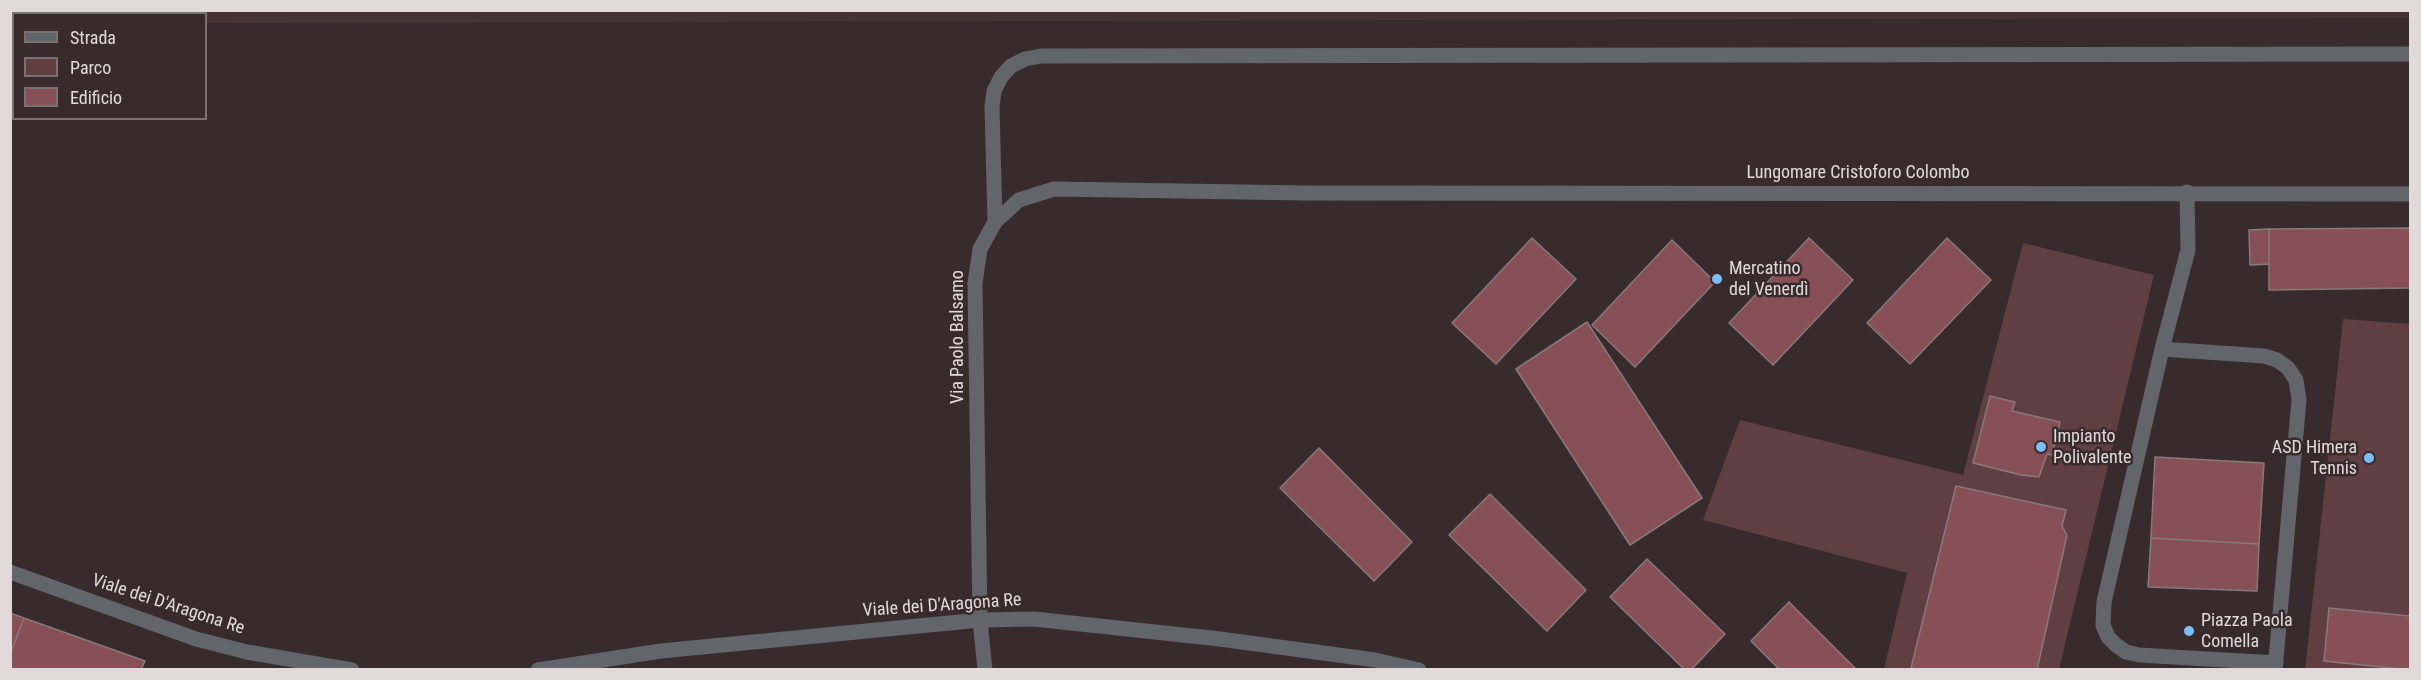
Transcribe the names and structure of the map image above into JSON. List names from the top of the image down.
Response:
{
  "streets": {
    "street": ["Lungomare Cristoforo Colombo", "Via Paolo Balsamo", "Viale dei D'Aragona Re"]
  },
  "crossings": [
    ["Lungomare Cristoforo Colombo", "Via Paolo Balsamo"],
    ["Via Paolo Balsamo", "Viale dei D'Aragona Re"]
  ],
  "places": [
    "Mercatino del Venerdì",
    "Impianto Polivalente",
    "ASD Himera Tennis",
    "Piazza Paola Comella"
  ],
  "legend": ["Strada", "Parco", "Edificio"]
}
